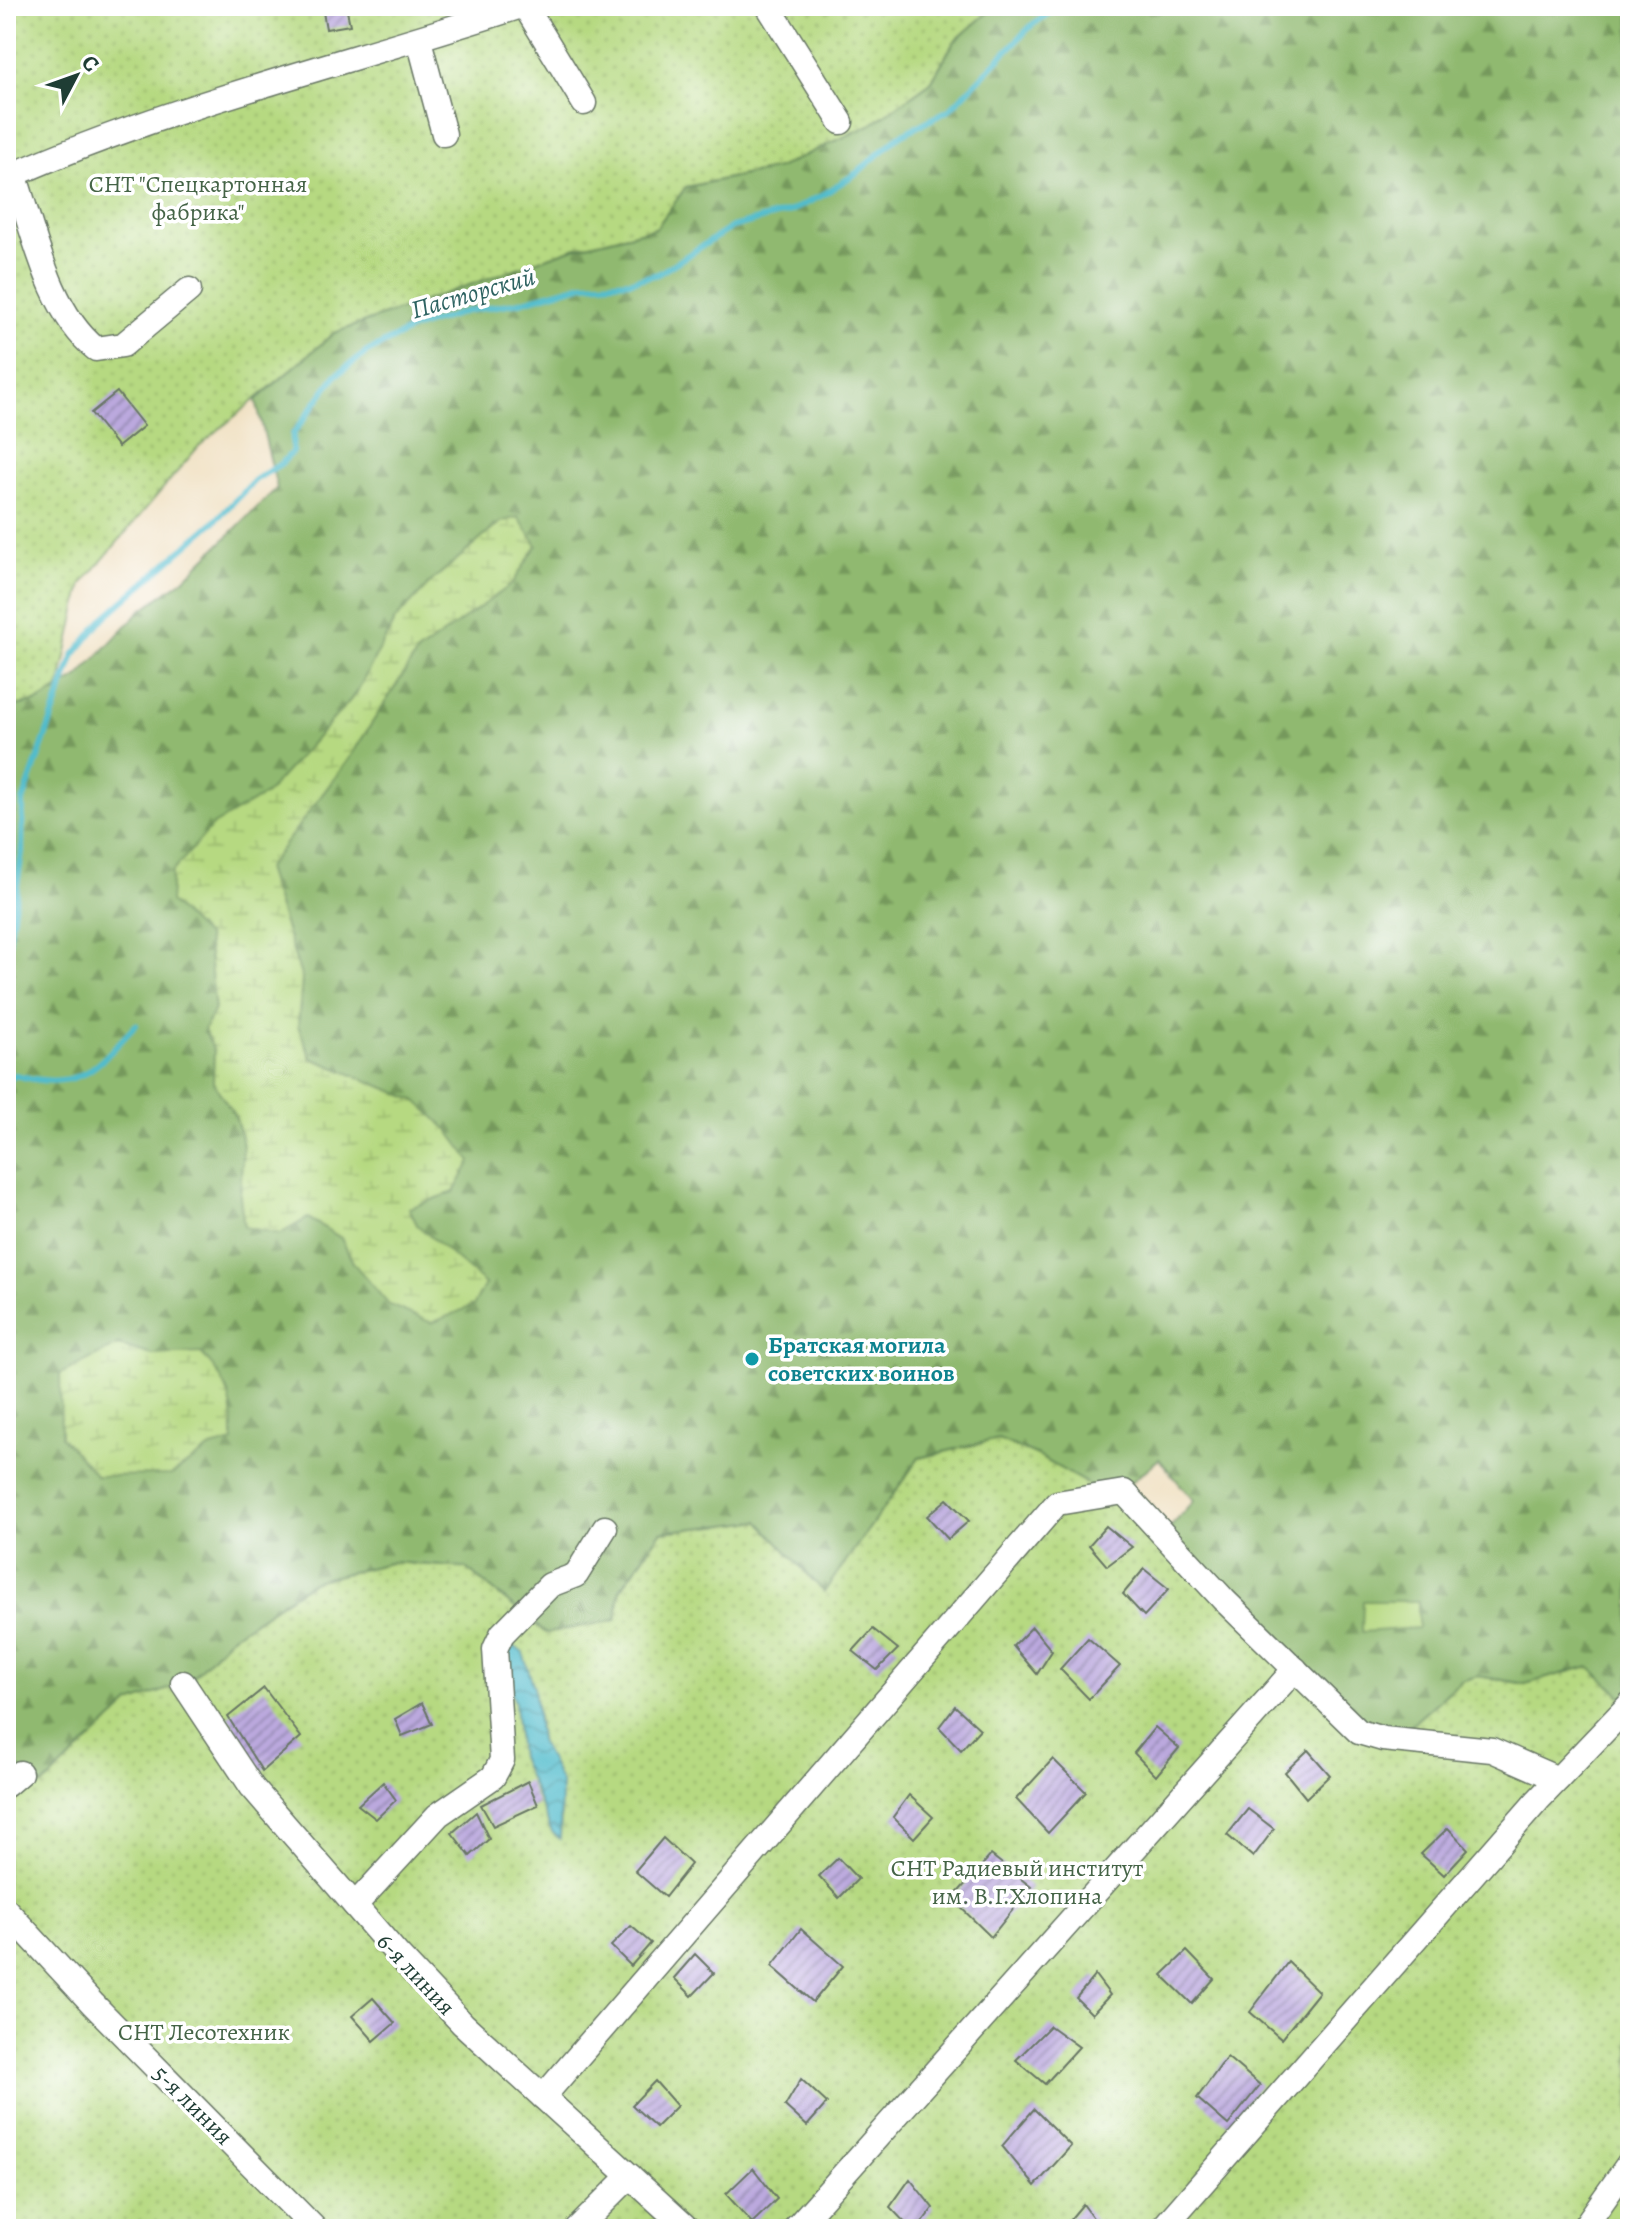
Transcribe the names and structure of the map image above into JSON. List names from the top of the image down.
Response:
{
  "streets": {
    "street": ["6-я линия", "5-я линия"]
  },
  "water": ["Пасторский"],
  "parks": ["СНТ \"Спецкартонная фабрика\"", "СНТ Радиевый институт им. В.Г.Хлопина", "СНТ Лесотехник"],
  "places": ["Братская могила советских воинов"],
  "north": "top right"
}
